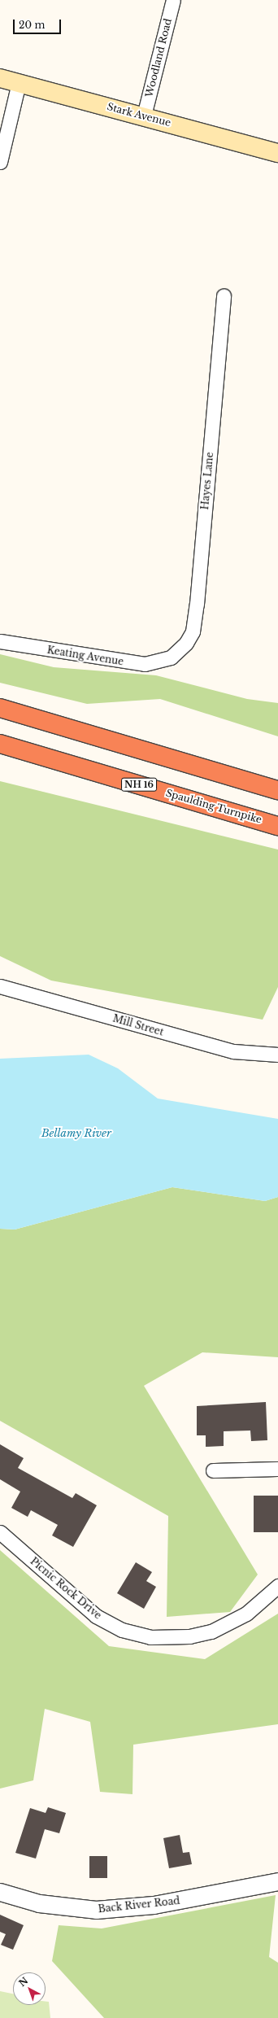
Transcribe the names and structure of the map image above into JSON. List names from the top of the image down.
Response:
{
  "streets": {
    "highway": ["NH 16", "Spaulding Turnpike"],
    "main road": ["Stark Avenue"],
    "street": [
      "Woodland Road",
      "Hayes Lane",
      "Keating Avenue",
      "Mill Street",
      "Picnic Rock Drive",
      "Back River Road"
    ]
  },
  "crossings": [
    ["Woodland Road", "Stark Avenue"],
    ["Hayes Lane", "Keating Avenue"]
  ],
  "water": ["Bellamy River"],
  "scale_bar": "20 m",
  "north": "top left"
}
